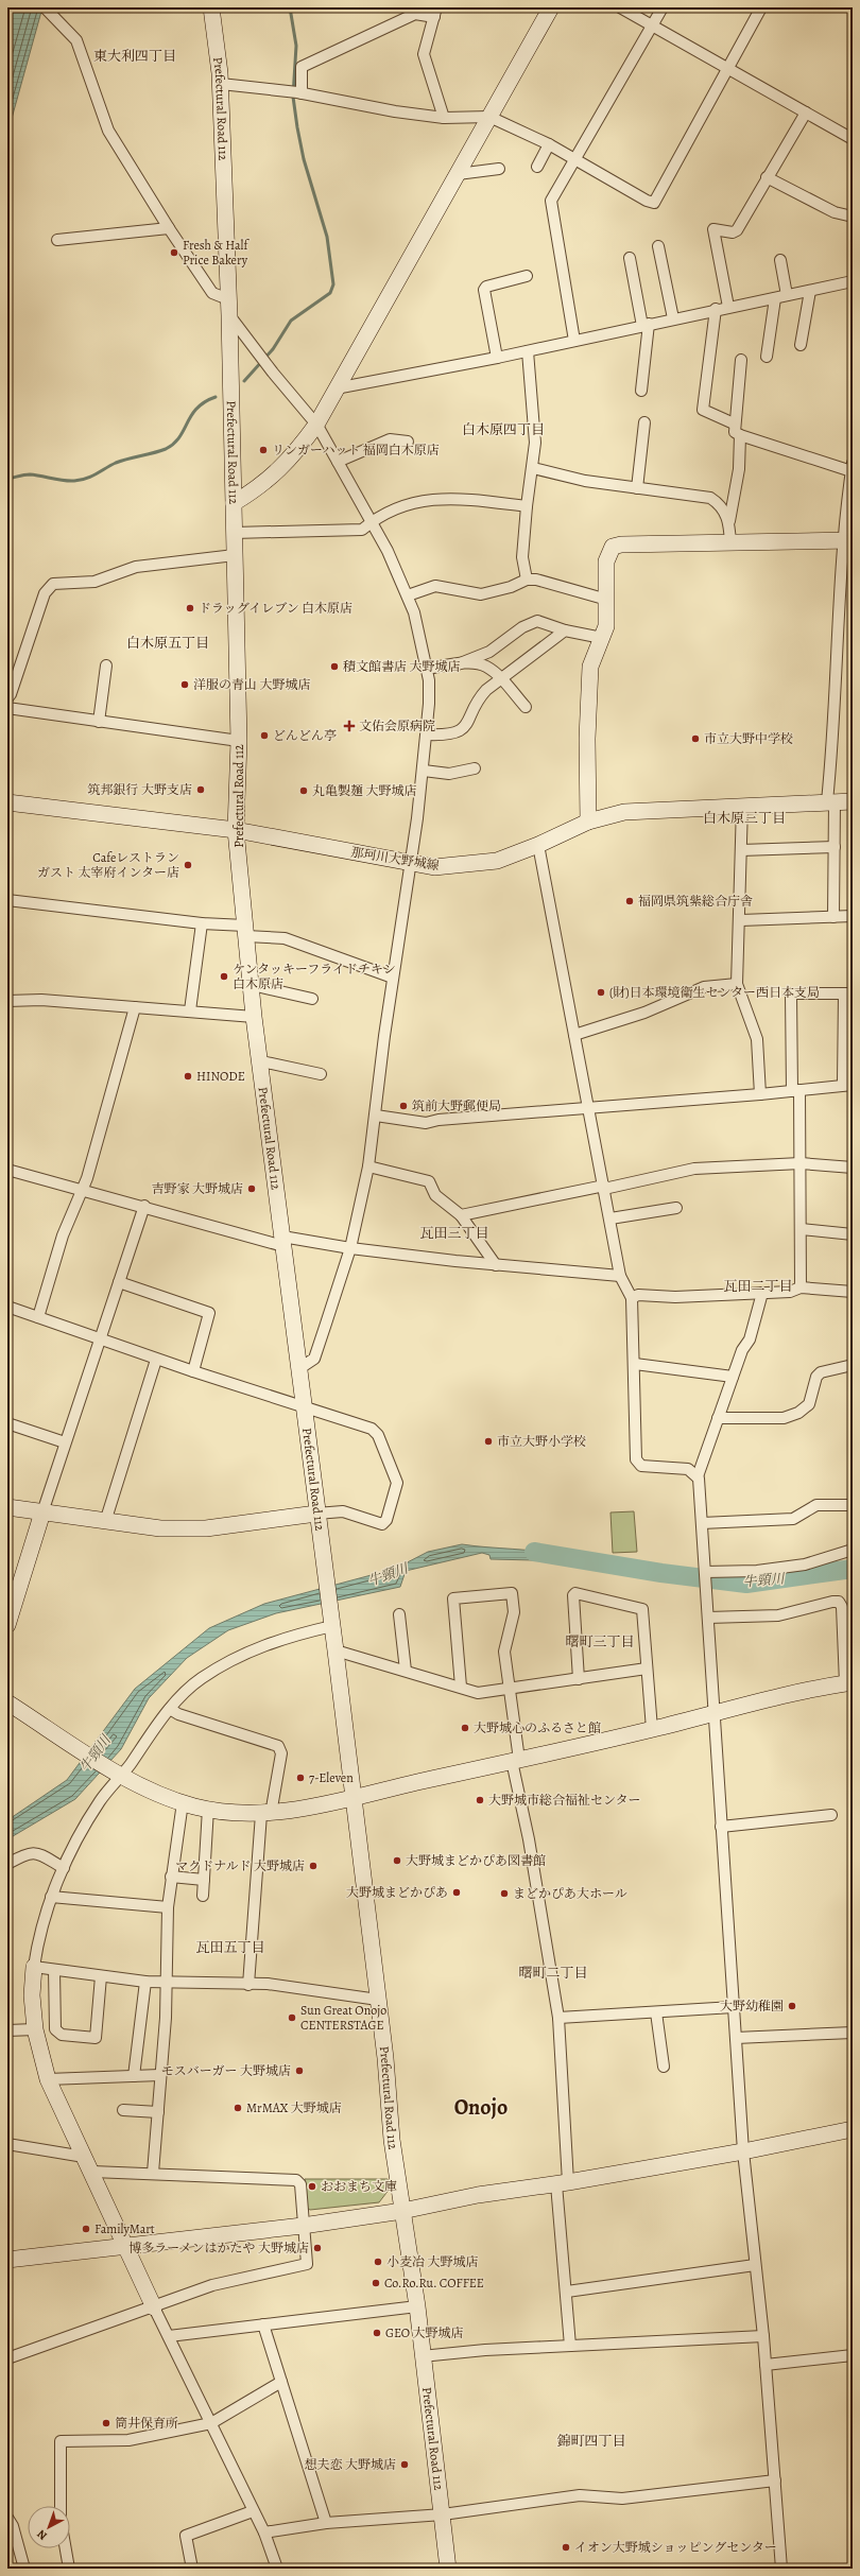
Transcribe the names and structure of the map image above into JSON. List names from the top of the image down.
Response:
{
  "streets": {
    "street": ["Prefectural Road 112", "那珂川大野城線"]
  },
  "crossings": [
    ["Prefectural Road 112", "那珂川大野城線"]
  ],
  "districts": [
    "東大利四丁目",
    "白木原四丁目",
    "白木原五丁目",
    "白木原三丁目",
    "瓦田三丁目",
    "瓦田二丁目",
    "曙町三丁目",
    "瓦田五丁目",
    "曙町二丁目",
    "Onojo",
    "錦町四丁目"
  ],
  "water": ["牛頸川"],
  "places": {
    "other": [
      "Fresh & Half Price Bakery",
      "リンガーハット 福岡白木原店",
      "ドラッグイレブン 白木原店",
      "積文館書店 大野城店",
      "洋服の青山 大野城店",
      "どんどん亭",
      "市立大野中学校",
      "筑邦銀行 大野支店",
      "丸亀製麺 大野城店",
      "Cafeレストラン ガスト 太宰府インター店",
      "福岡県筑紫総合庁舎",
      "ケンタッキーフライドチキン 白木原店",
      "(財)日本環境衛生センター西日本支局",
      "HINODE",
      "筑前大野郵便局",
      "吉野家 大野城店",
      "市立大野小学校",
      "大野城心のふるさと館",
      "7-Eleven",
      "大野城市総合福祉センター",
      "大野城まどかぴあ図書館",
      "マクドナルド 大野城店",
      "大野城まどかぴあ",
      "まどかぴあ大ホール",
      "大野幼稚園",
      "Sun Great Onojo CENTERSTAGE",
      "モスバーガー 大野城店",
      "MrMAX 大野城店",
      "おおまち文庫",
      "FamilyMart",
      "博多ラーメンはかたや 大野城店",
      "小麦冶 大野城店",
      "Co.Ro.Ru. COFFEE",
      "GEO 大野城店",
      "筒井保育所",
      "想夫恋 大野城店",
      "イオン大野城ショッピングセンター"
    ],
    "health": ["文佑会原病院"]
  },
  "north": "bottom left"
}
